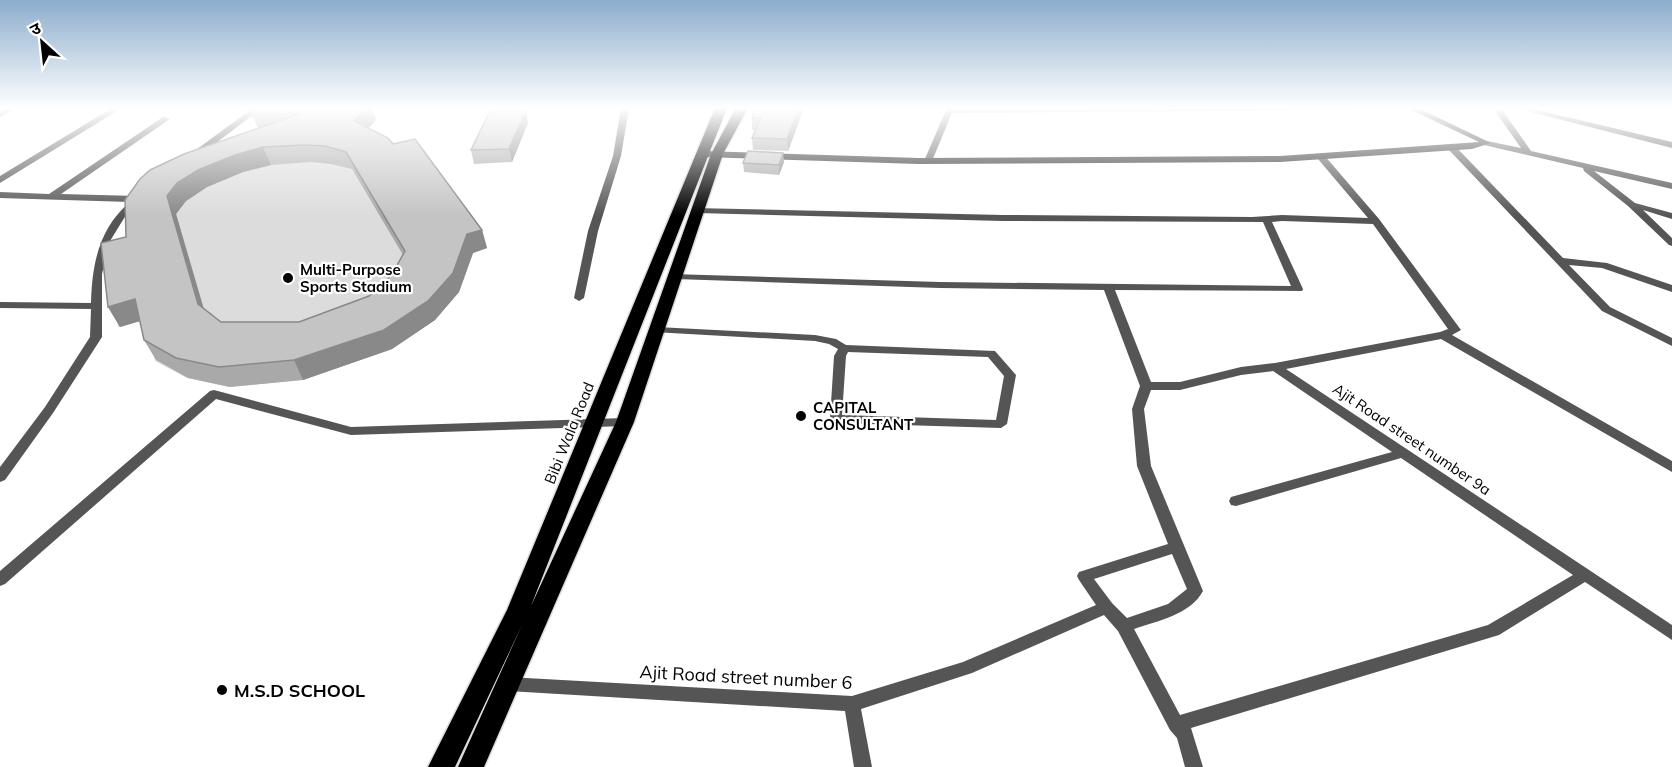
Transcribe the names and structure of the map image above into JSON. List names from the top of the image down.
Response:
{
  "streets": {
    "highway": ["Bibi Wala Road"],
    "street": ["Ajit Road street number 9a", "Ajit Road street number 6"]
  },
  "places": ["Multi-Purpose Sports Stadium", "CAPITAL CONSULTANT", "M.S.D SCHOOL"],
  "north": "top left"
}
